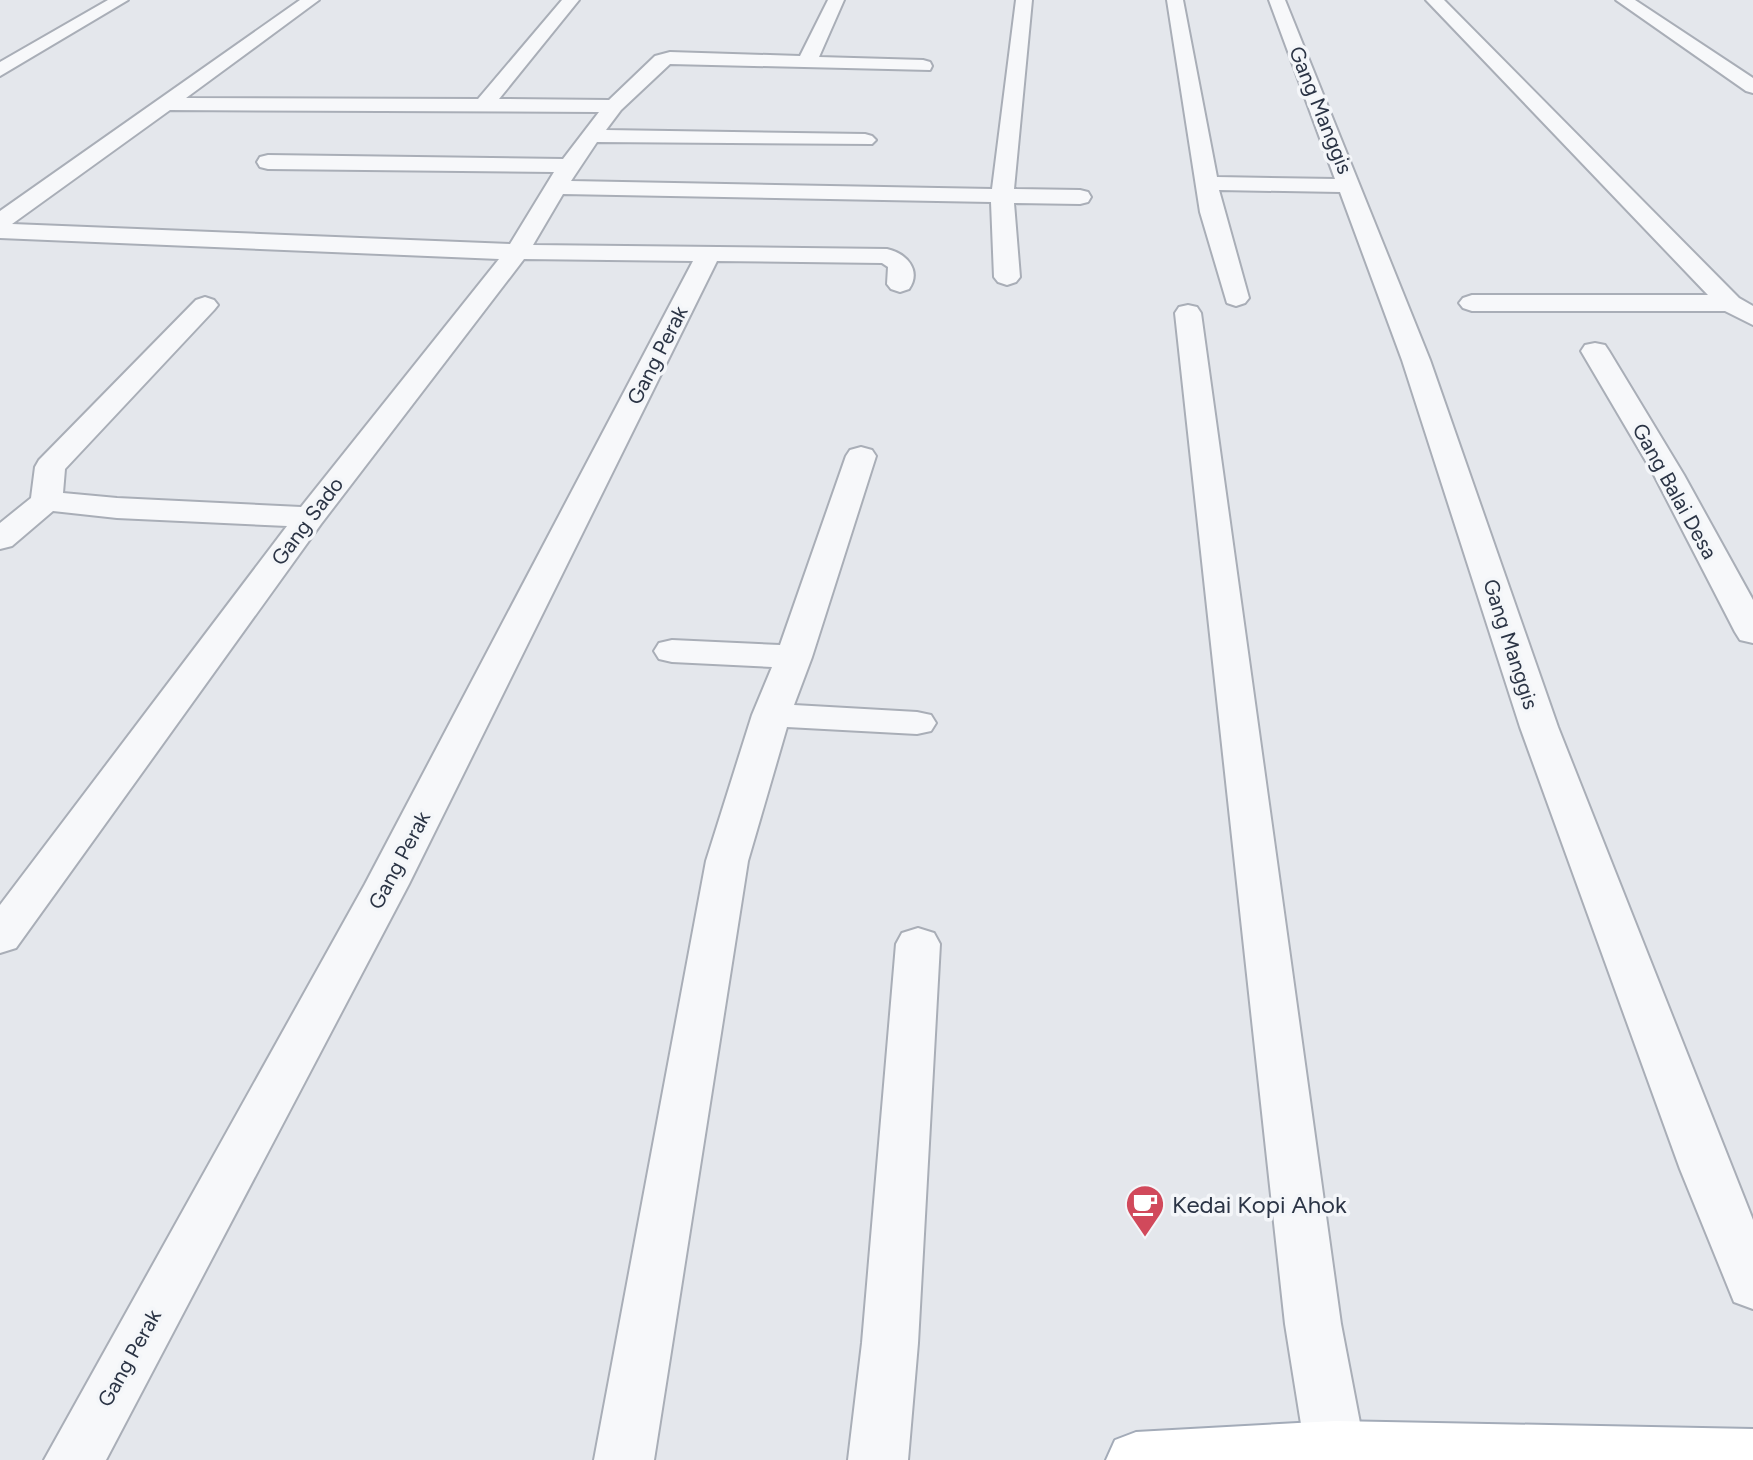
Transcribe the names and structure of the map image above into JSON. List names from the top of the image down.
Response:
{
  "streets": {
    "street": [
      "Gang Manggis",
      "Gang Perak",
      "Gang Balai Desa",
      "Gang Sado"
    ]
  },
  "places": {
    "cafe": ["Kedai Kopi Ahok"]
  }
}
